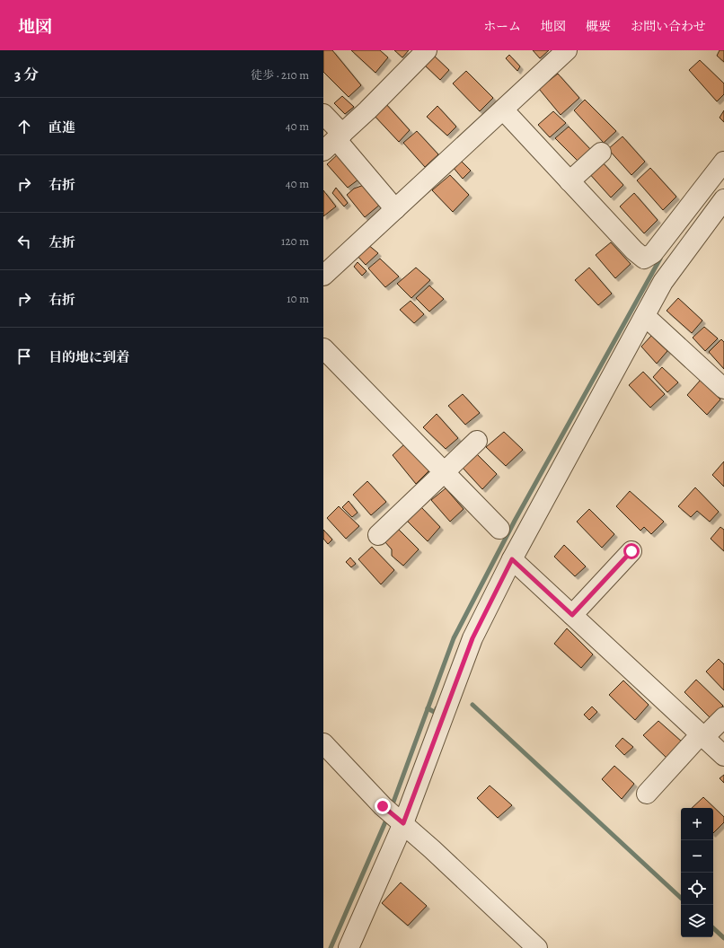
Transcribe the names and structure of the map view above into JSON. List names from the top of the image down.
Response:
{
  "page": {
    "header": "地図",
    "nav": [
      "ホーム",
      "地図",
      "概要",
      "お問い合わせ"
    ],
    "heading": ["3 分", "徒歩 · 210 m"],
    "list": [
      ["直進", "40 m"],
      ["右折", "40 m"],
      ["左折", "120 m"],
      ["右折", "10 m"],
      "目的地に到着"
    ],
    "map_buttons": ["+", "−"]
  }
}
